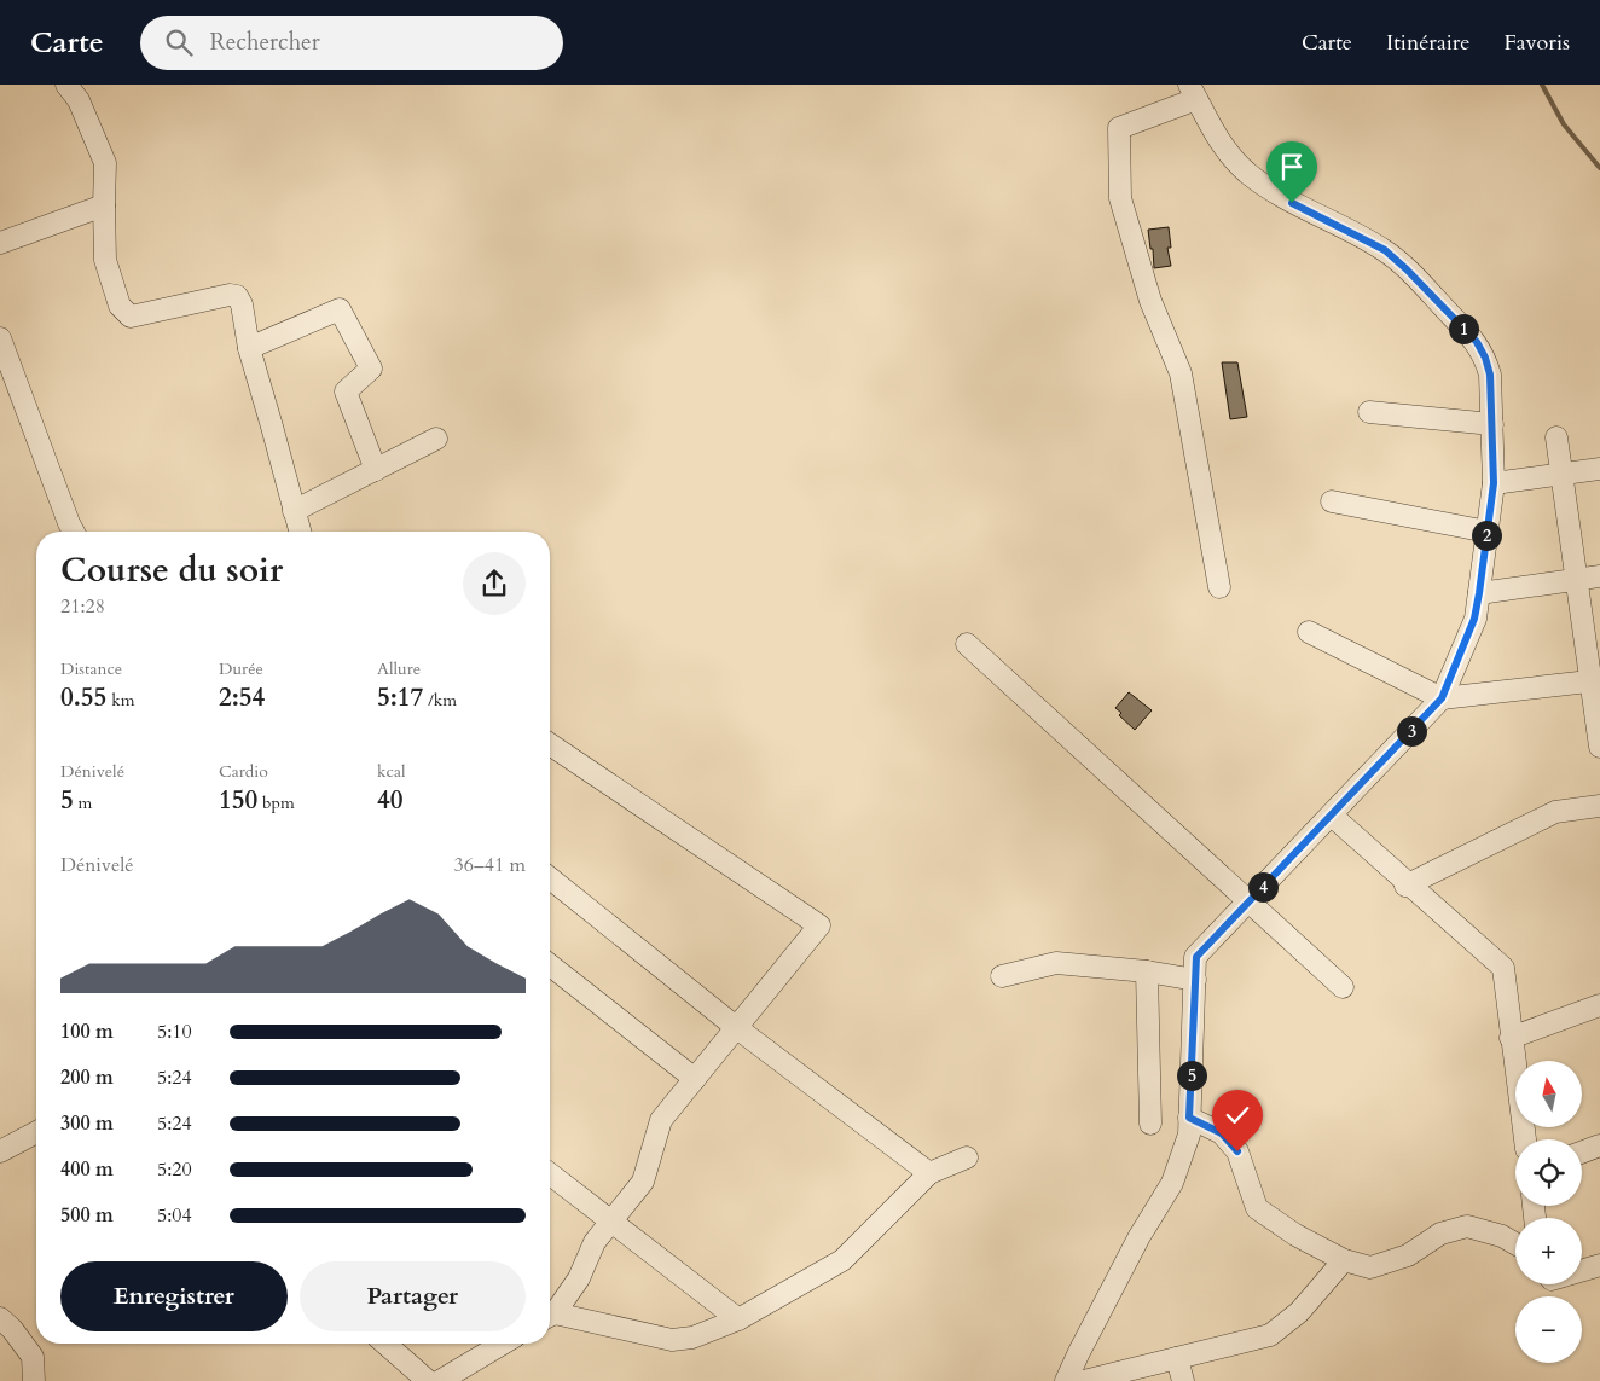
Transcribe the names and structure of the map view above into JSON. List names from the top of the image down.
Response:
{
  "north": "top",
  "page": {
    "header": "Carte",
    "search": "Rechercher",
    "nav": ["Carte", "Itinéraire", "Favoris"],
    "pins": [
      "1",
      "2",
      "3",
      "4",
      "5"
    ],
    "heading": ["Course du soir", "21:28"],
    "stats": [
      ["Distance", "0.55 km"],
      ["Durée", "2:54"],
      ["Allure", "5:17 /km"],
      ["Dénivelé", "5 m"],
      ["Cardio", "150 bpm"],
      ["kcal", "40"]
    ],
    "chart": ["Dénivelé", "36–41 m"],
    "list": [
      {
        "name": "100 m",
        "note": "5:10"
      },
      {
        "name": "200 m",
        "note": "5:24"
      },
      {
        "name": "300 m",
        "note": "5:24"
      },
      {
        "name": "400 m",
        "note": "5:20"
      },
      {
        "name": "500 m",
        "note": "5:04"
      }
    ],
    "map_buttons": ["+", "−"],
    "buttons": ["Enregistrer", "Partager"]
  }
}
